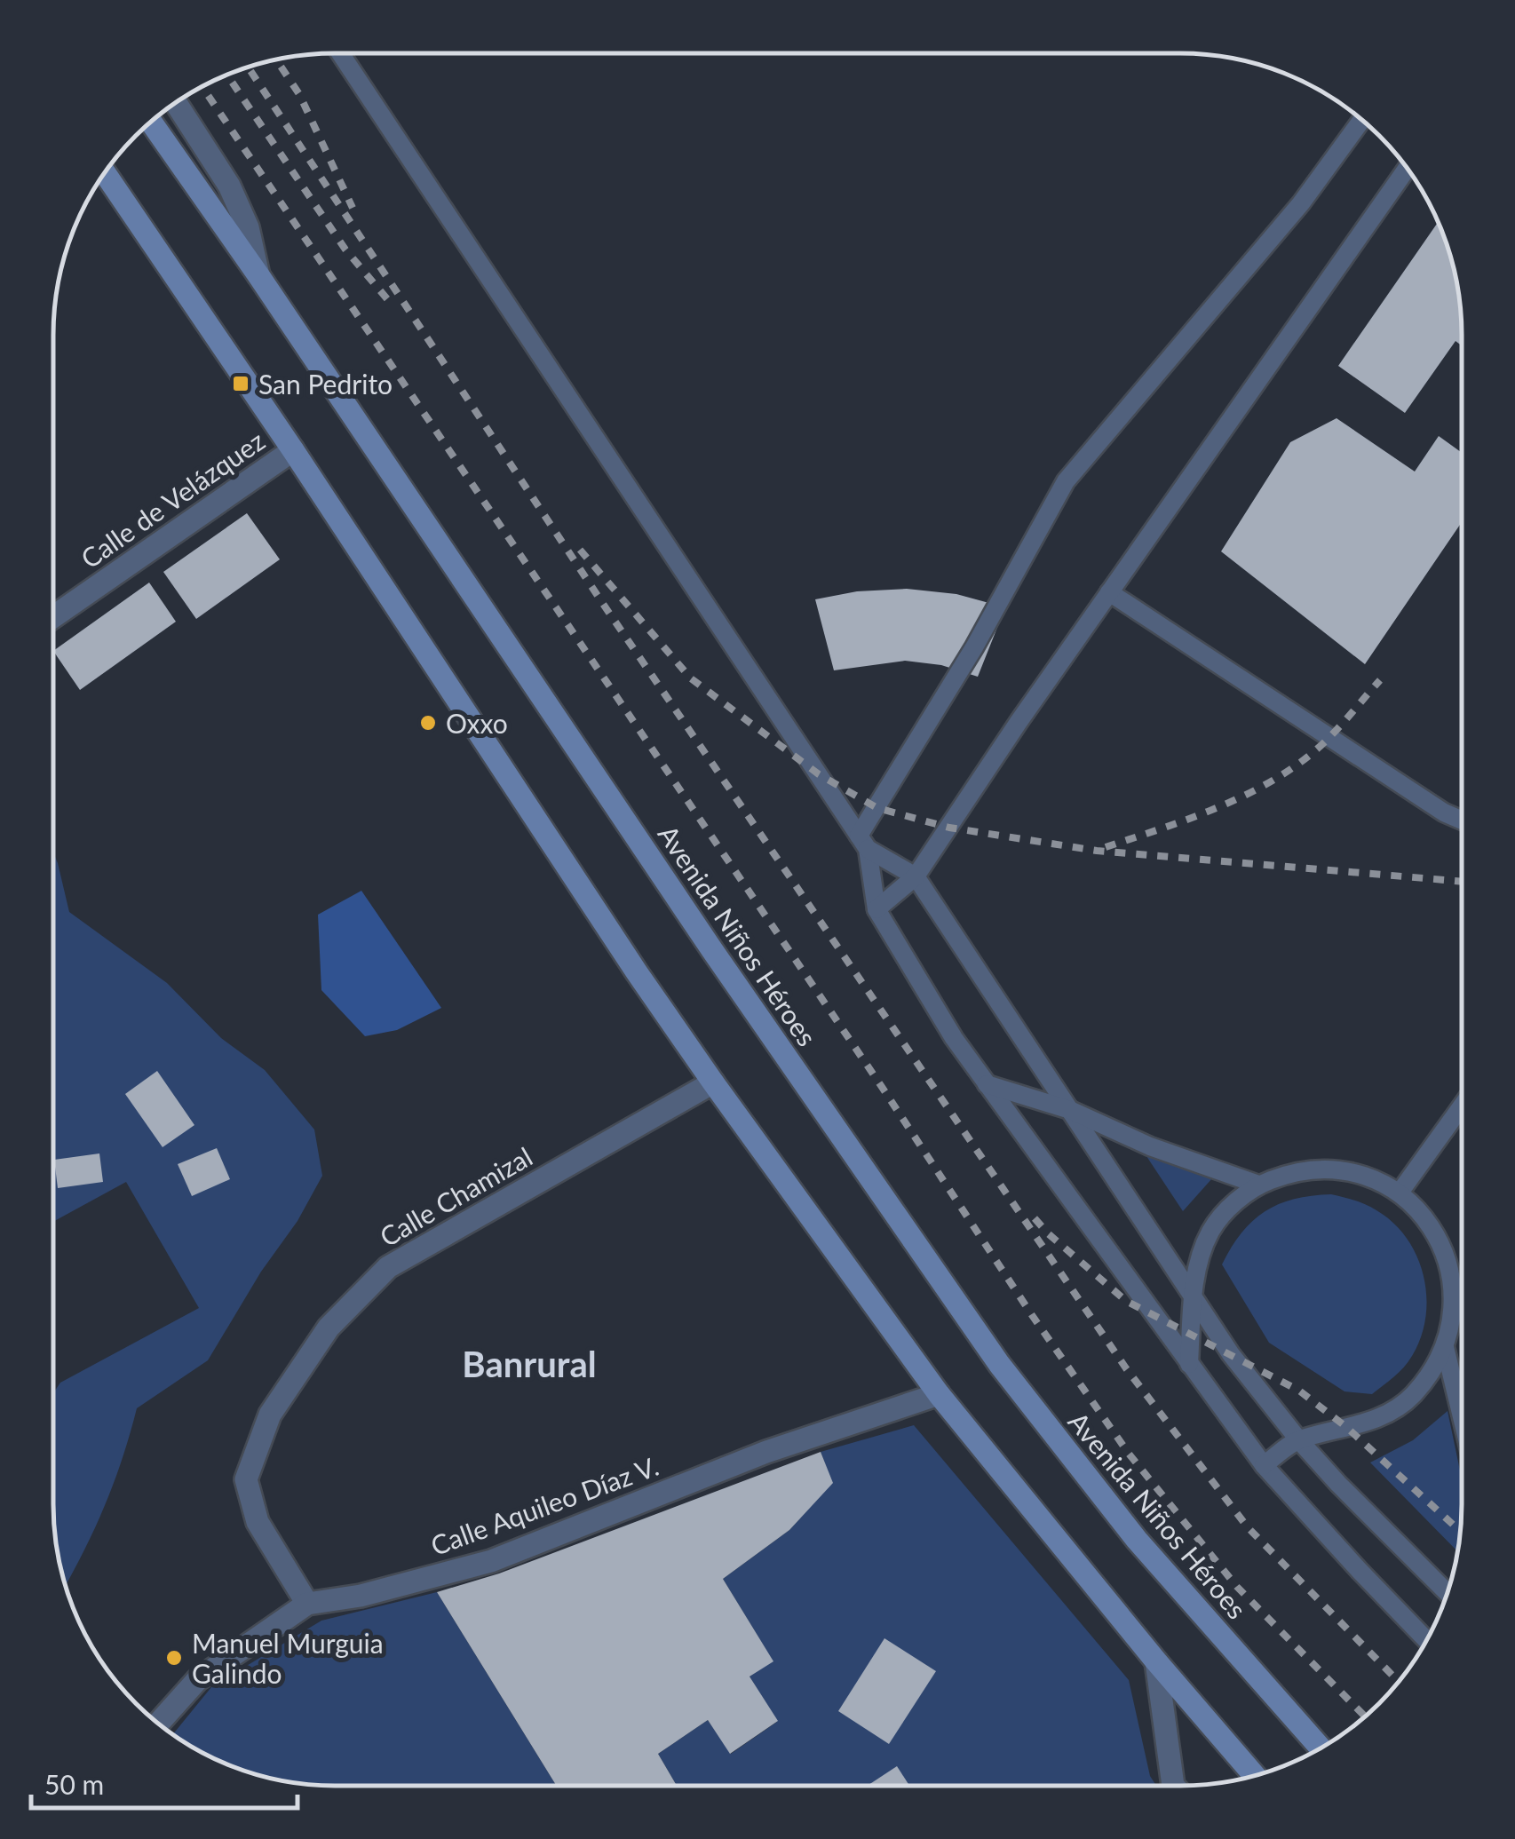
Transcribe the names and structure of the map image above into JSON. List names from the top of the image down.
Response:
{
  "streets": {
    "main road": ["Avenida Niños Héroes"],
    "street": ["Calle de Velázquez", "Calle Chamizal", "Calle Aquileo Díaz V."]
  },
  "crossings": [
    ["Calle Chamizal", "Calle Aquileo Díaz V."]
  ],
  "districts": ["Banrural"],
  "places": {
    "transit": ["San Pedrito"],
    "other": ["Oxxo", "Manuel Murguia Galindo"]
  },
  "scale_bar": "50 m"
}
